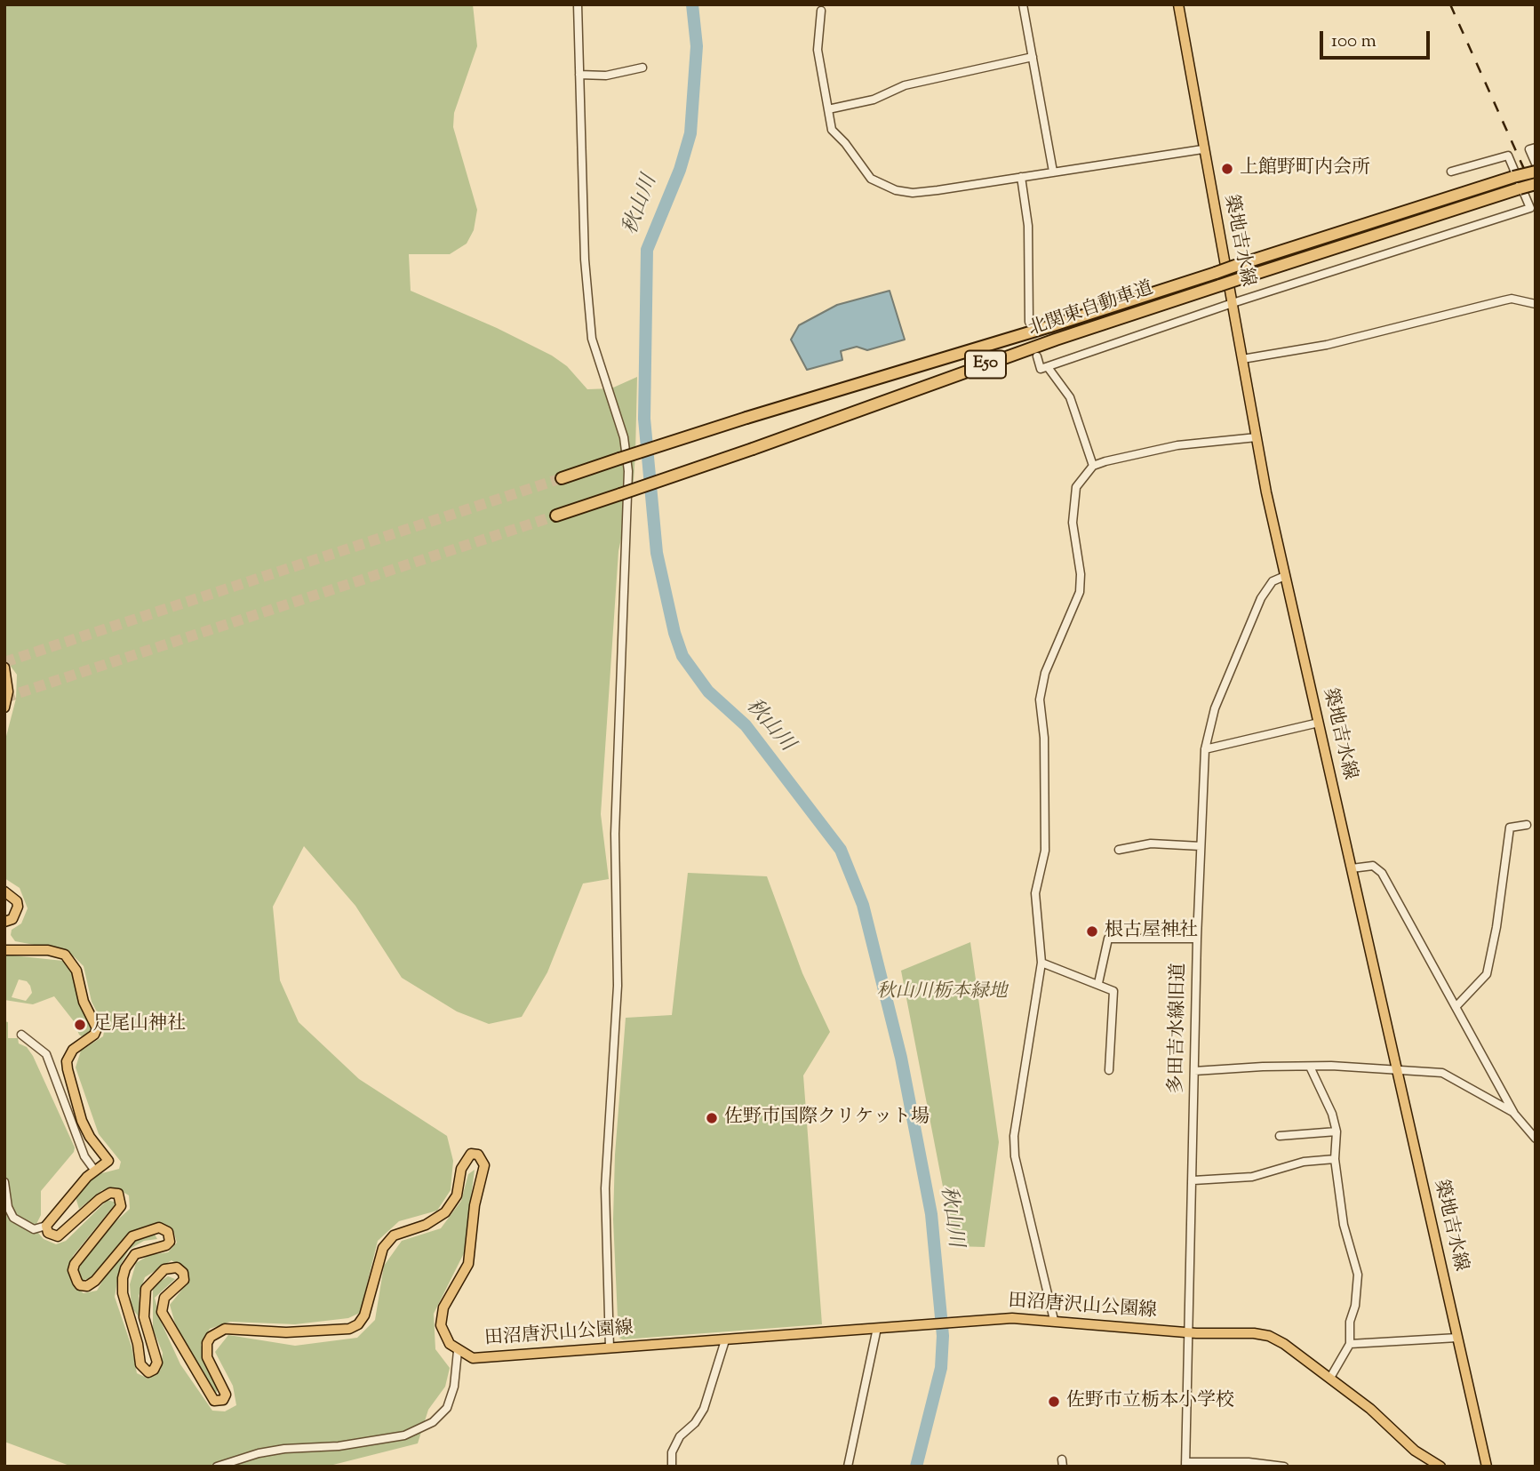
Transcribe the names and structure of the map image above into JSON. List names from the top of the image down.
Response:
{
  "streets": {
    "highway": ["北関東自動車道", "E50"],
    "main road": ["築地吉水線", "田沼唐沢山公園線"],
    "street": ["多田吉水線旧道"]
  },
  "crossings": [
    ["築地吉水線", "多田吉水線旧道"],
    ["多田吉水線旧道", "田沼唐沢山公園線"]
  ],
  "water": ["秋山川"],
  "parks": ["秋山川栃本緑地"],
  "places": [
    "上館野町内会所",
    "根古屋神社",
    "足尾山神社",
    "佐野市国際クリケット場",
    "佐野市立栃本小学校"
  ],
  "scale_bar": "100 m"
}
